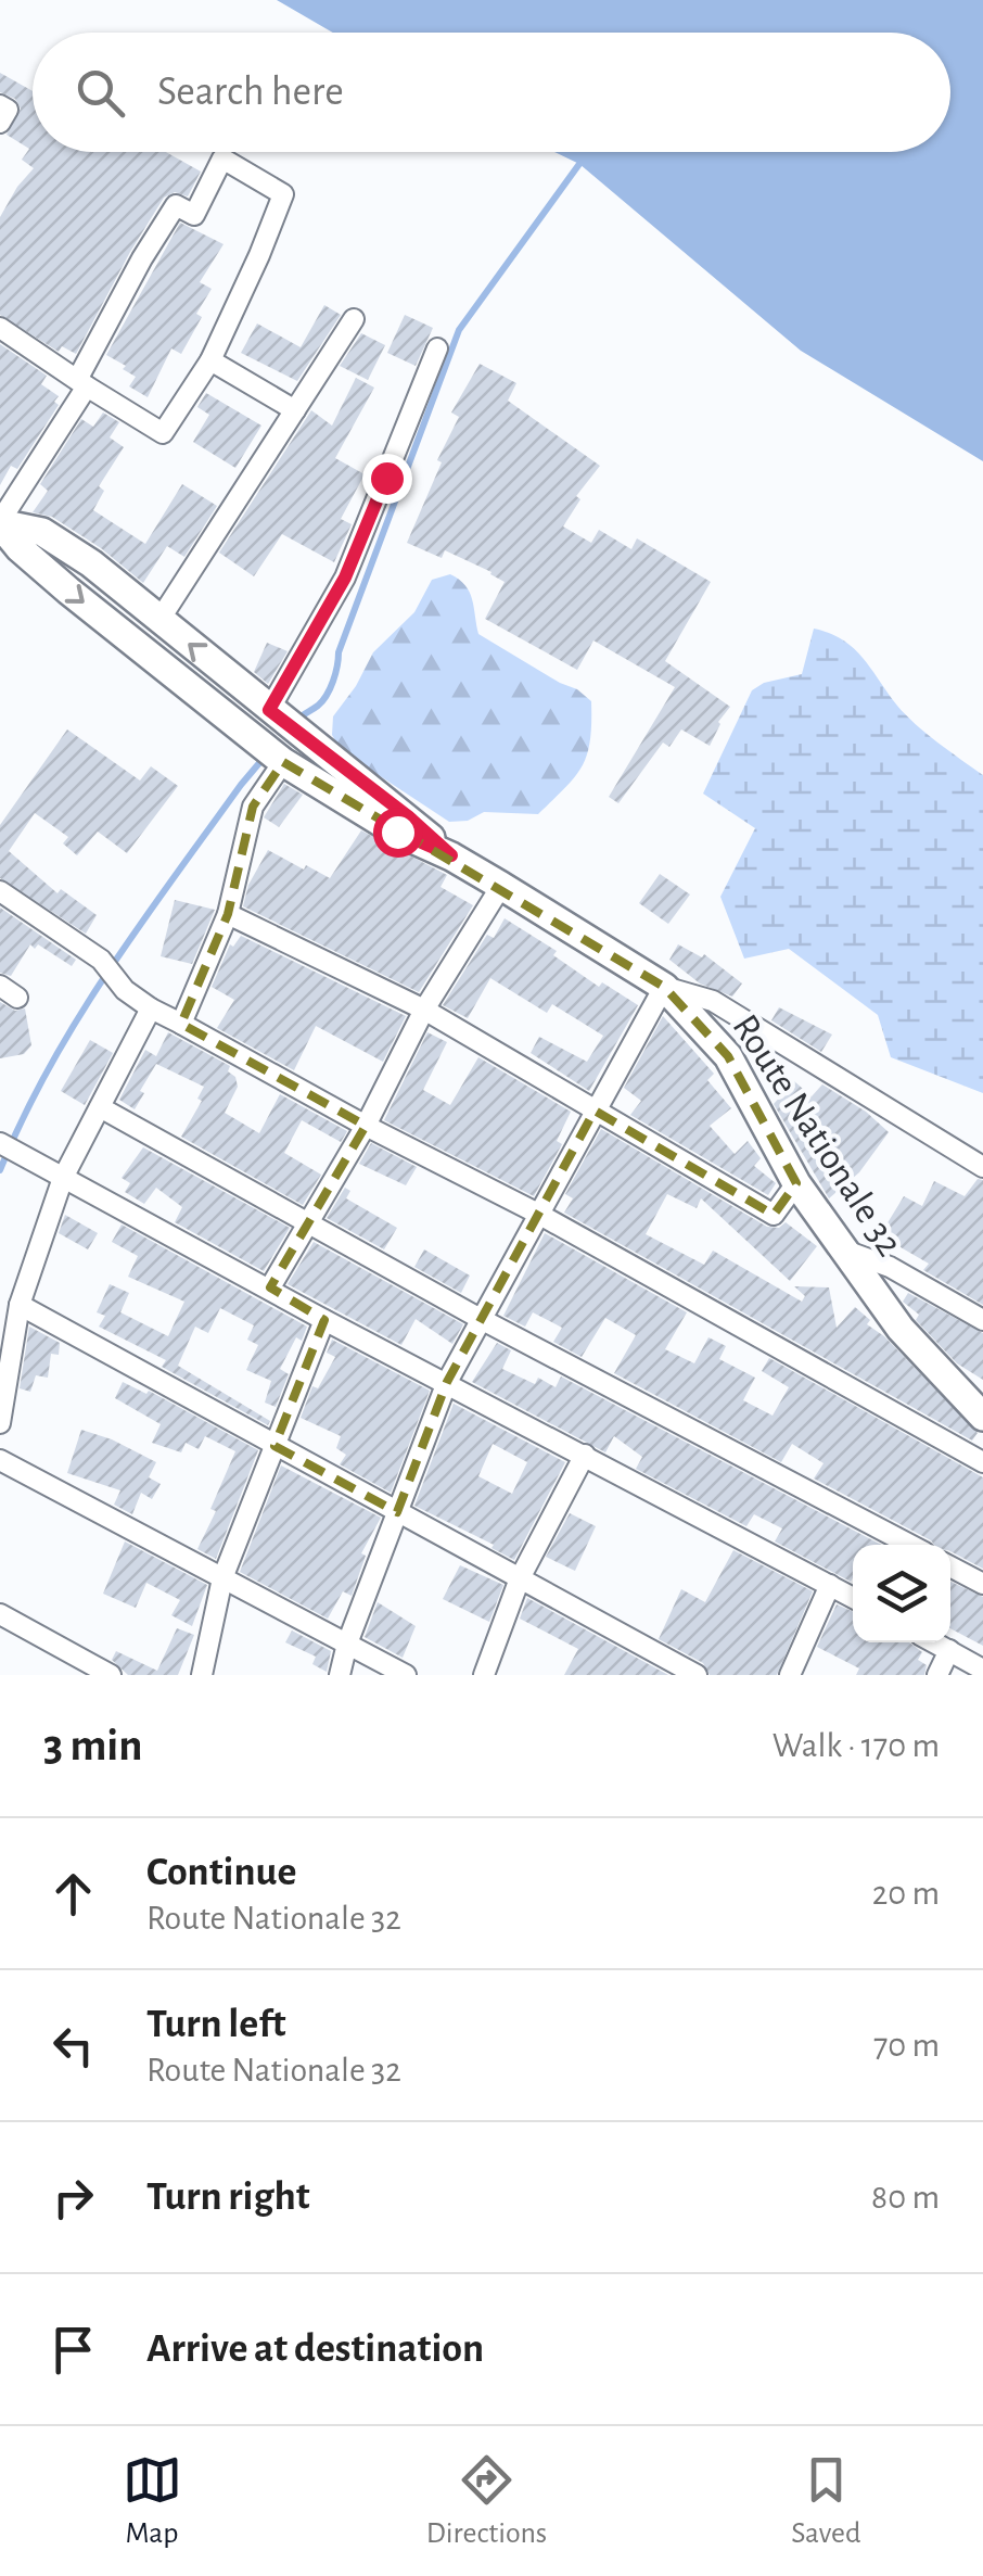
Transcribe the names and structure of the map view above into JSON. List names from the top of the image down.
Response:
{
  "streets": {
    "street": ["Route Nationale 32"]
  },
  "page": {
    "search": "Search here",
    "heading": ["3 min", "Walk · 170 m"],
    "list": [
      ["Continue", "Route Nationale 32", "20 m"],
      ["Turn left", "Route Nationale 32", "70 m"],
      ["Turn right", "80 m"],
      "Arrive at destination"
    ],
    "nav": ["Map", "Directions", "Saved"]
  }
}
